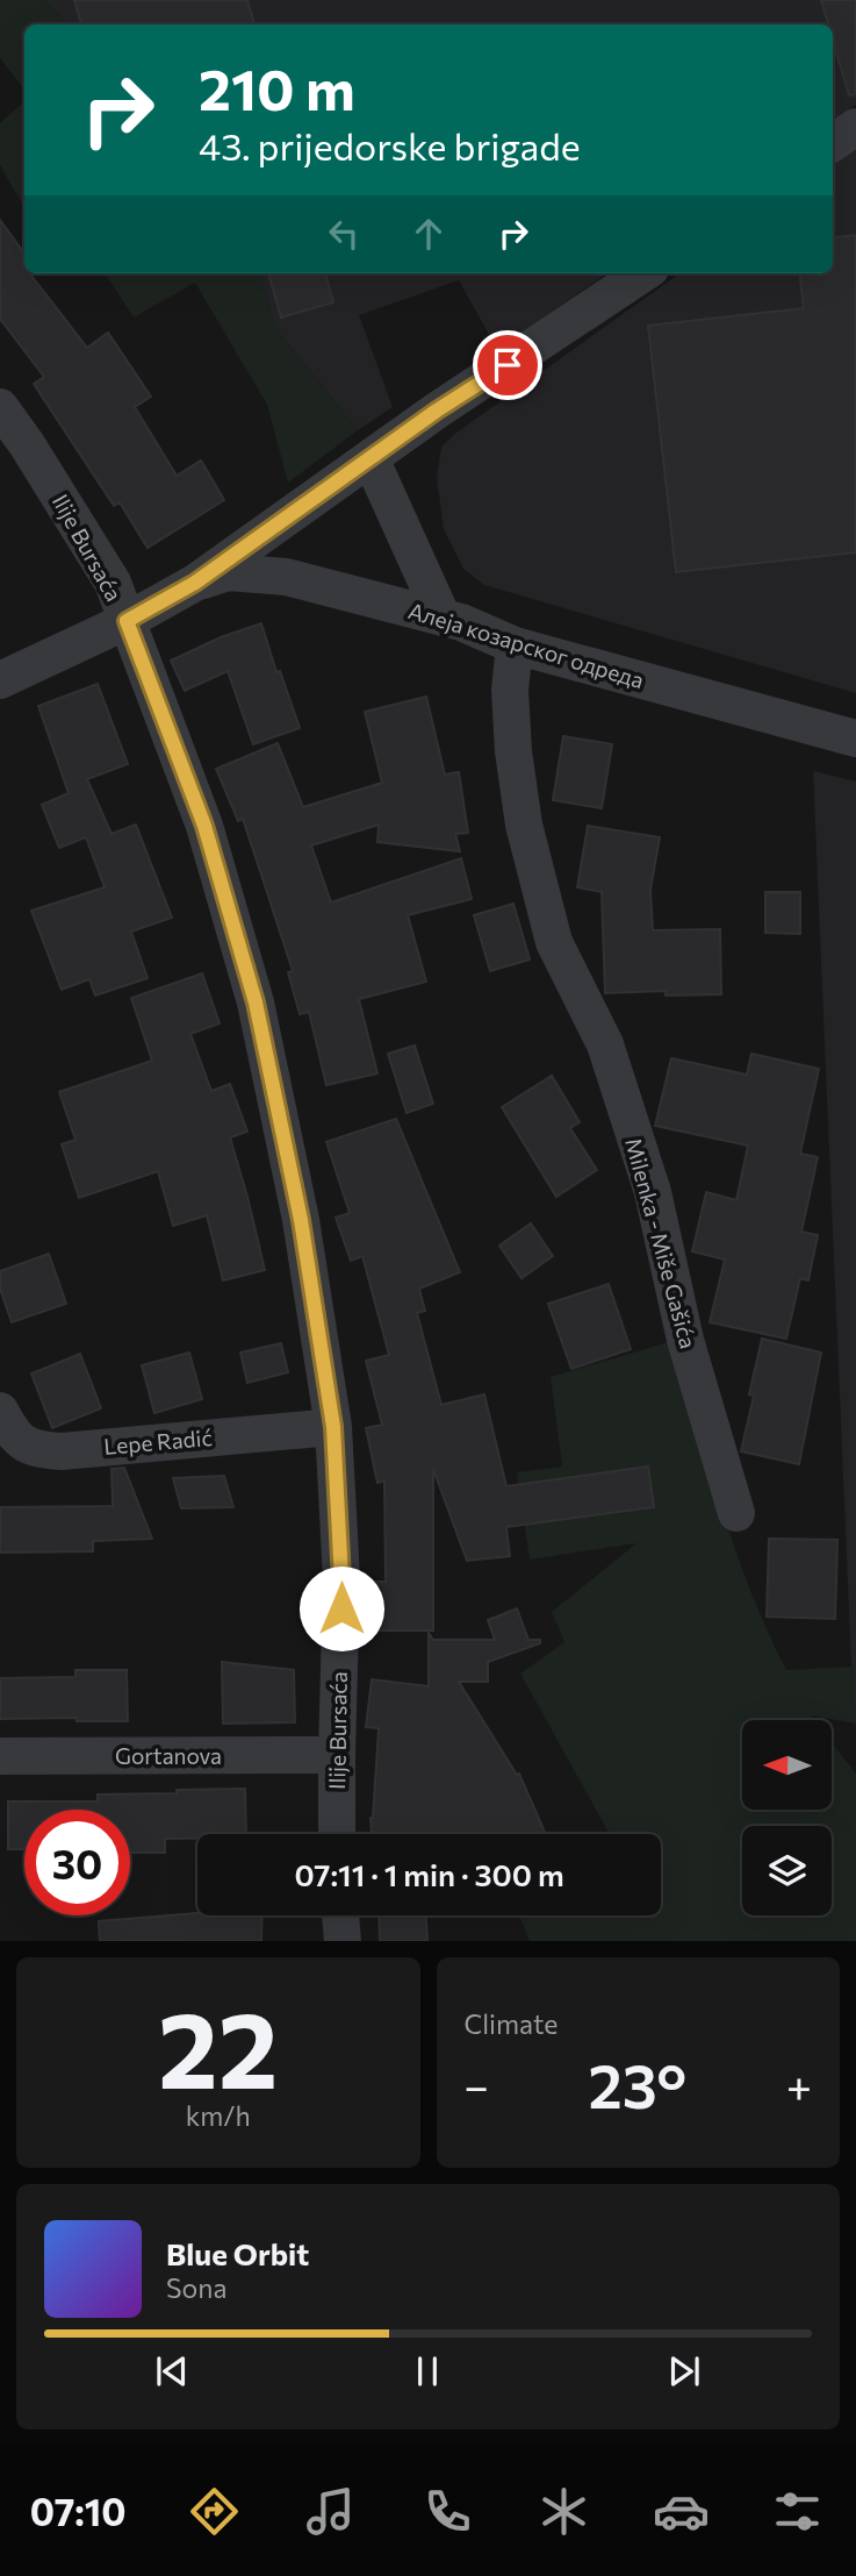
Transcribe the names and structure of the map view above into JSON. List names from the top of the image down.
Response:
{
  "streets": {
    "street": [
      "Ilije Bursaća",
      "Алеја козарског одреда",
      "Milenka - Miše Gašića",
      "Lepe Radić",
      "Gortanova"
    ]
  },
  "crossings": [
    ["Ilije Bursaća", "Lepe Radić"],
    ["Ilije Bursaća", "Gortanova"],
    ["Алеја козарског одреда", "Milenka - Miše Gašića"]
  ],
  "north": "left",
  "page": {
    "turn": ["210 m", "43. prijedorske brigade"],
    "limit": "30",
    "trip": "07:11 · 1 min · 300 m",
    "tile": [
      ["22", "km/h"],
      "Climate"
    ],
    "heat": ["−", "23°", "+"],
    "song": ["Blue Orbit", "Sona"],
    "tabs": "07:10"
  }
}
